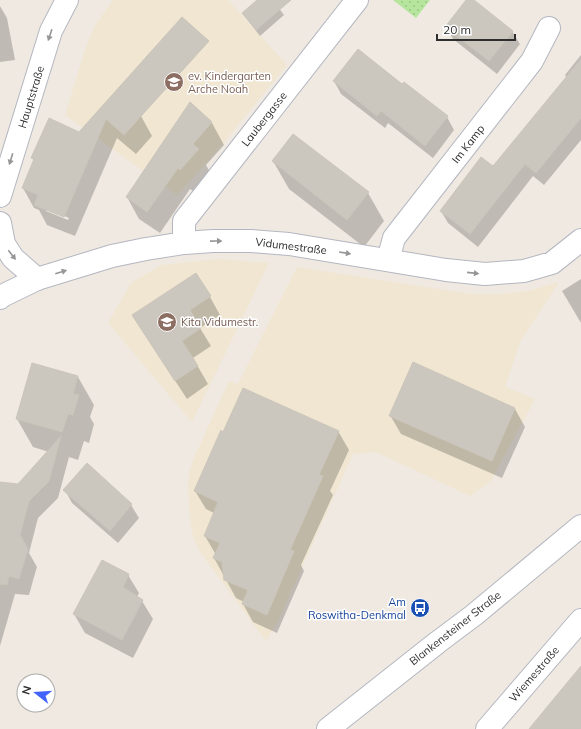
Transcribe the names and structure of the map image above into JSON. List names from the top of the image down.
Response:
{
  "streets": {
    "street": [
      "Hauptstraße",
      "Laubergasse",
      "Im Kamp",
      "Vidumestraße",
      "Blankensteiner Straße",
      "Wiemestraße"
    ]
  },
  "crossings": [
    ["Laubergasse", "Vidumestraße"],
    ["Im Kamp", "Vidumestraße"]
  ],
  "one_way": ["Hauptstraße", "Vidumestraße"],
  "places": {
    "school or university": ["ev. Kindergarten Arche Noah", "Kita Vidumestr."],
    "bus stop": ["Am Roswitha-Denkmal"]
  },
  "scale_bar": "20 m",
  "north": "left"
}
